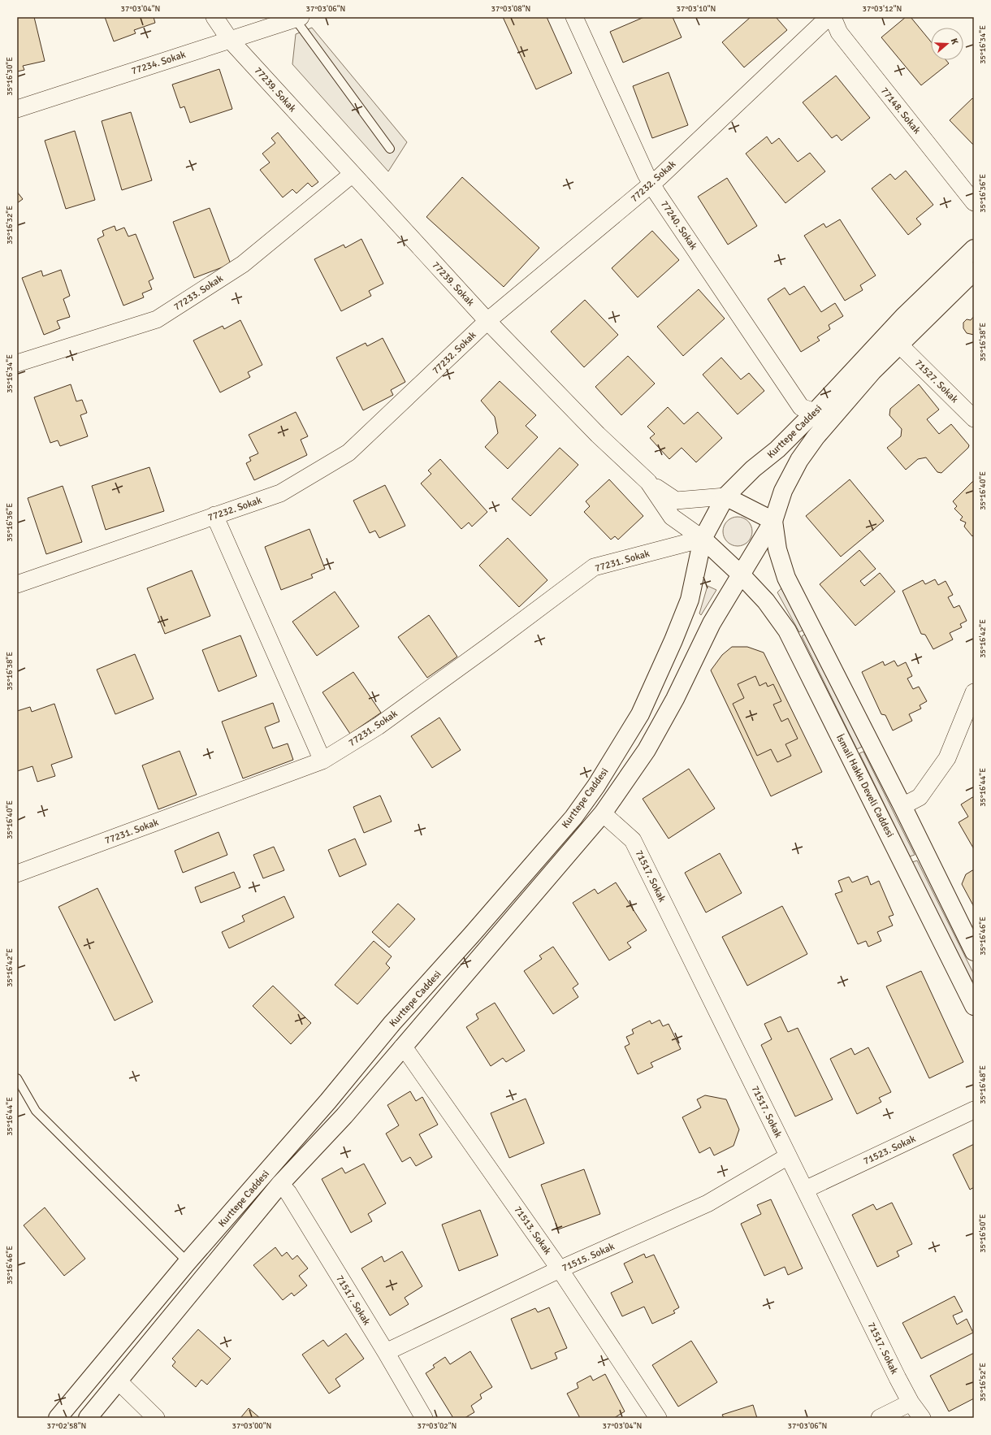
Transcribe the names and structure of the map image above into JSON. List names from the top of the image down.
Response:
{
  "streets": {
    "main road": ["Kurttepe Caddesi", "İsmail Hakkı Develi Caddesi"],
    "street": [
      "77234. Sokak",
      "77239. Sokak",
      "77148. Sokak",
      "77232. Sokak",
      "77240. Sokak",
      "77233. Sokak",
      "71527. Sokak",
      "77231. Sokak",
      "71517. Sokak",
      "71523. Sokak",
      "71513. Sokak",
      "71515. Sokak"
    ]
  },
  "crossings": [
    ["77234. Sokak", "77239. Sokak"],
    ["77239. Sokak", "77232. Sokak"],
    ["77239. Sokak", "77233. Sokak"],
    ["77239. Sokak", "Kurttepe Caddesi"],
    ["77239. Sokak", "77231. Sokak"],
    ["77239. Sokak", "İsmail Hakkı Develi Caddesi"],
    ["77232. Sokak", "77240. Sokak"],
    ["77240. Sokak", "Kurttepe Caddesi"],
    ["71527. Sokak", "Kurttepe Caddesi"],
    ["Kurttepe Caddesi", "77231. Sokak"],
    ["Kurttepe Caddesi", "İsmail Hakkı Develi Caddesi"],
    ["Kurttepe Caddesi", "71517. Sokak"],
    ["Kurttepe Caddesi", "71513. Sokak"],
    ["77231. Sokak", "İsmail Hakkı Develi Caddesi"],
    ["71517. Sokak", "71523. Sokak"],
    ["71517. Sokak", "71515. Sokak"],
    ["71513. Sokak", "71515. Sokak"]
  ],
  "north": "right",
  "coordinates": [
    "37°03'04\"N",
    "37°03'06\"N",
    "37°03'08\"N",
    "37°03'10\"N",
    "37°03'12\"N",
    "35°16'34\"E",
    "35°16'30\"E",
    "35°16'36\"E",
    "35°16'32\"E",
    "35°16'38\"E",
    "35°16'40\"E",
    "35°16'42\"E",
    "35°16'44\"E",
    "35°16'46\"E",
    "35°16'48\"E",
    "35°16'50\"E",
    "35°16'52\"E",
    "37°02'58\"N",
    "37°03'00\"N",
    "37°03'02\"N"
  ]
}
